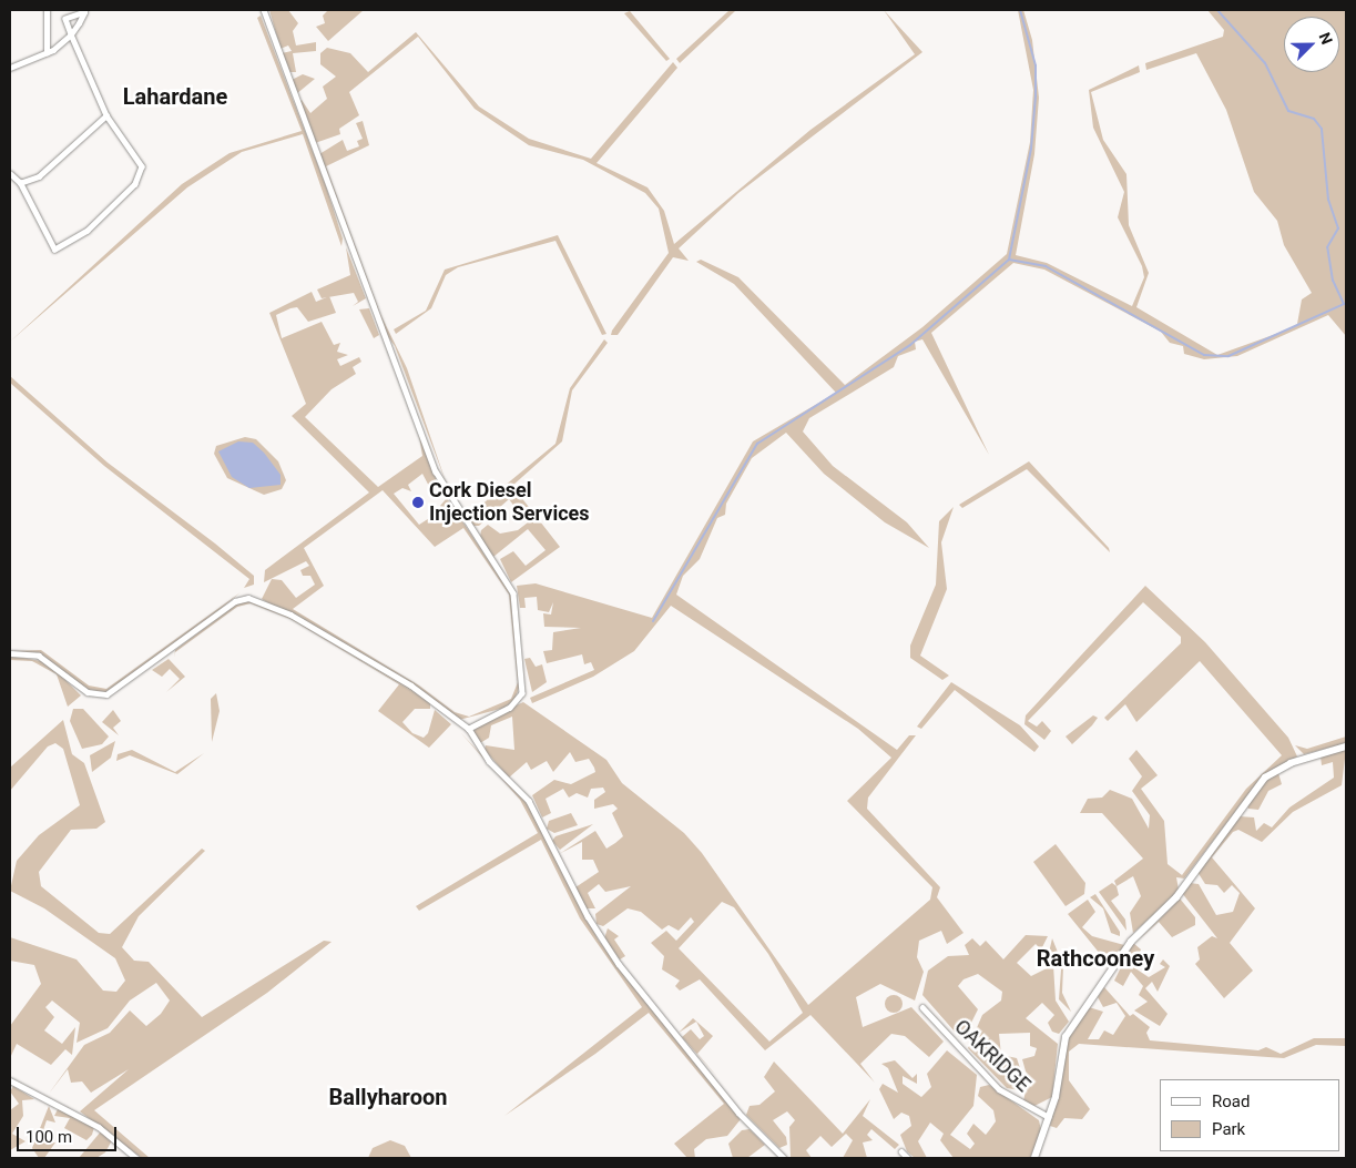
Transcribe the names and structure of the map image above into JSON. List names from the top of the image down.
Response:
{
  "streets": {
    "street": ["OAKRIDGE"]
  },
  "districts": ["Lahardane", "Rathcooney", "Ballyharoon"],
  "places": ["Cork Diesel Injection Services"],
  "legend": ["Road", "Park"],
  "scale_bar": "100 m",
  "north": "top right"
}
